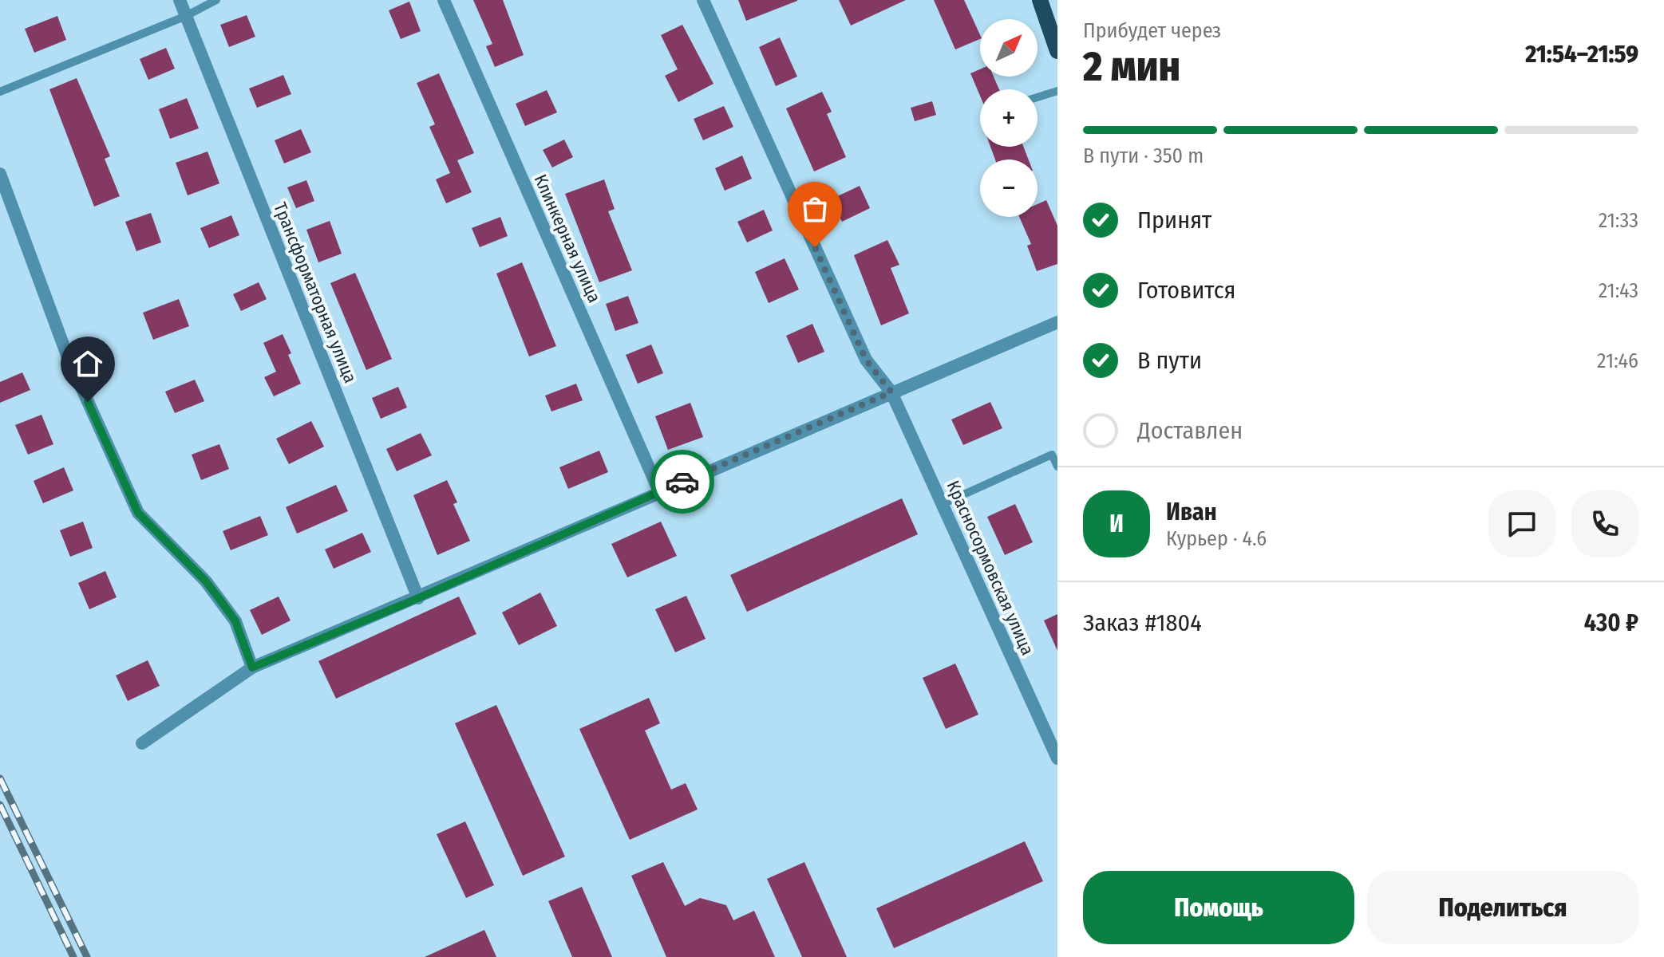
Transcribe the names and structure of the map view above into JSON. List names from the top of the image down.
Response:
{
  "streets": {
    "street": ["Клинкерная улица", "Трансформаторная улица", "Красносормовская улица"]
  },
  "north": "top right",
  "page": {
    "heading": ["2 мин", "Прибудет через", "21:54–21:59"],
    "panel": [
      "Иван",
      "Курьер · 4.6",
      "Заказ #1804",
      "430 ₽"
    ],
    "map_buttons": ["+", "−"],
    "bar": "В пути · 350 m",
    "list": [
      ["Принят", "21:33"],
      ["Готовится", "21:43"],
      ["В пути", "21:46"],
      "Доставлен"
    ],
    "round": "И",
    "buttons": ["Помощь", "Поделиться"]
  }
}
